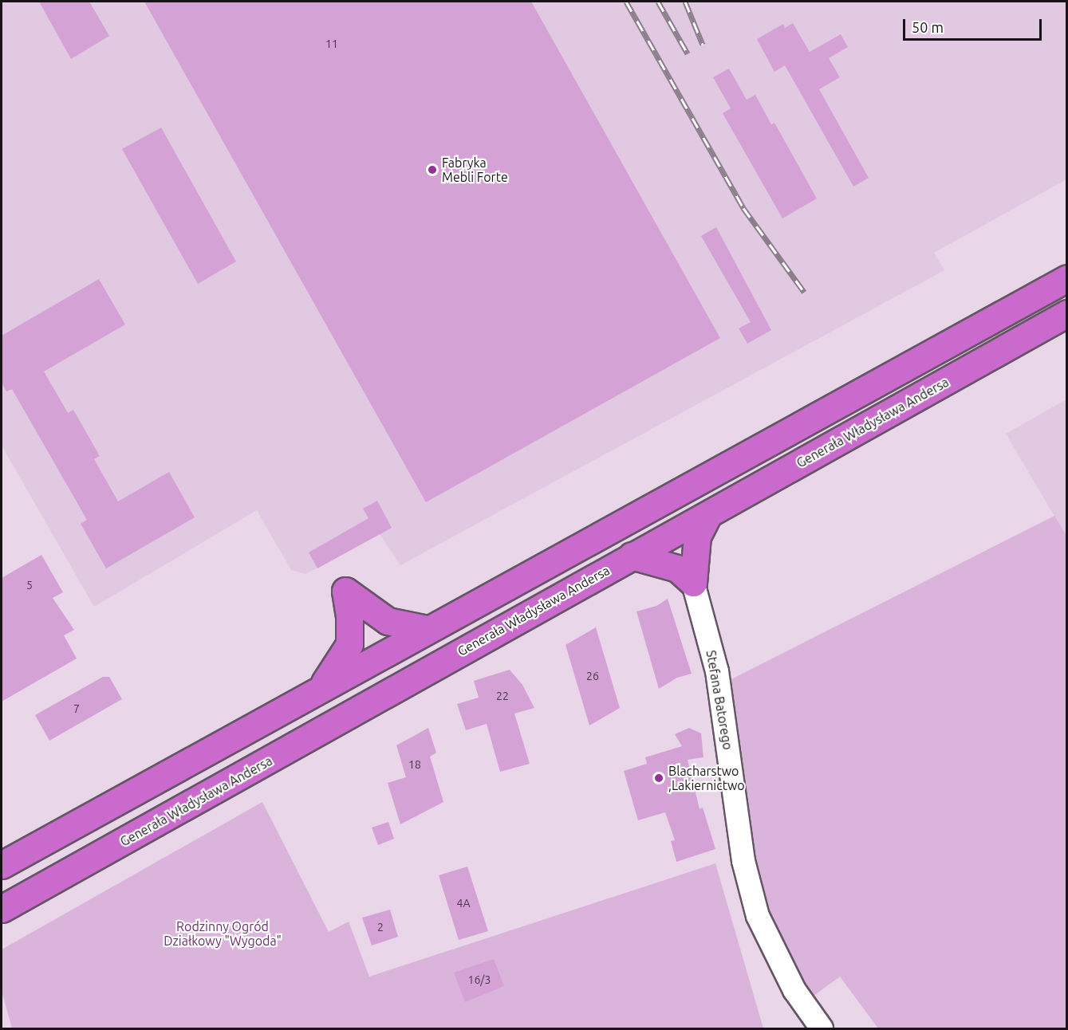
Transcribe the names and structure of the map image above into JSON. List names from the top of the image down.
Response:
{
  "streets": {
    "highway": ["Generała Władysława Andersa"],
    "street": ["Stefana Batorego"]
  },
  "parks": ["Rodzinny Ogród Działkowy \"Wygoda\""],
  "places": ["Fabryka Mebli Forte", "Blacharstwo ,Lakiernictwo"],
  "house_numbers": [
    "11",
    "5",
    "26",
    "22",
    "7",
    "18",
    "4A",
    "2",
    "16/3"
  ],
  "scale_bar": "50 m"
}
